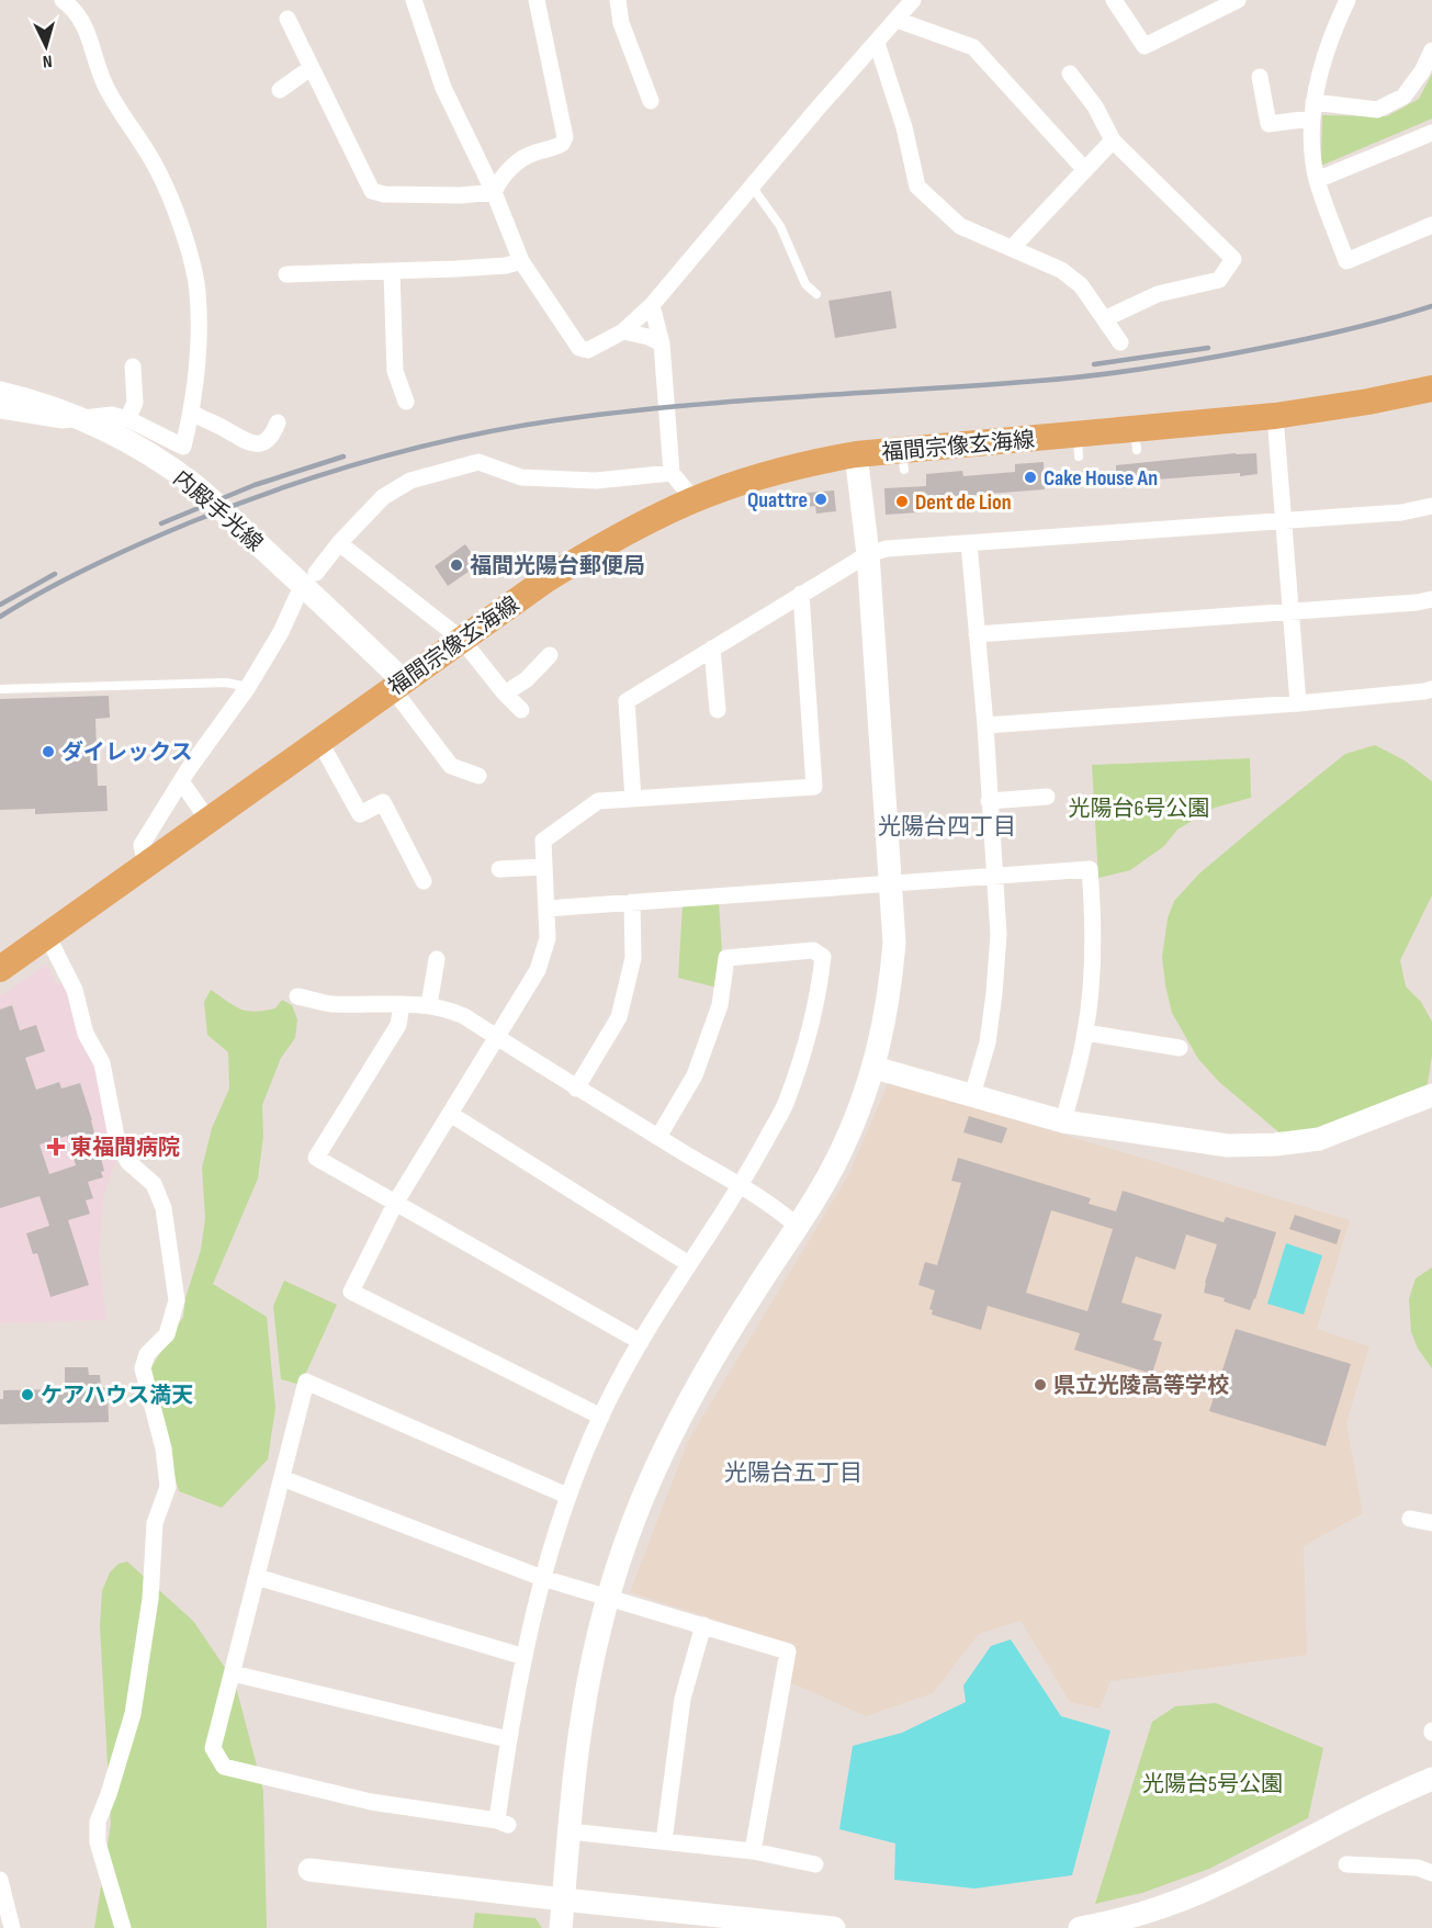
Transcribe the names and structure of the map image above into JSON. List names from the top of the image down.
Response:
{
  "streets": {
    "main road": ["福間宗像玄海線"],
    "street": ["内殿手光線"]
  },
  "crossings": [
    ["福間宗像玄海線", "内殿手光線"]
  ],
  "districts": ["光陽台四丁目", "光陽台五丁目"],
  "parks": ["光陽台6号公園", "光陽台5号公園"],
  "places": {
    "other": [
      "Cake House An",
      "Quattre",
      "Dent de Lion",
      "福間光陽台郵便局",
      "ダイレックス",
      "県立光陵高等学校",
      "ケアハウス満天"
    ],
    "health": ["東福間病院"]
  },
  "north": "bottom"
}
